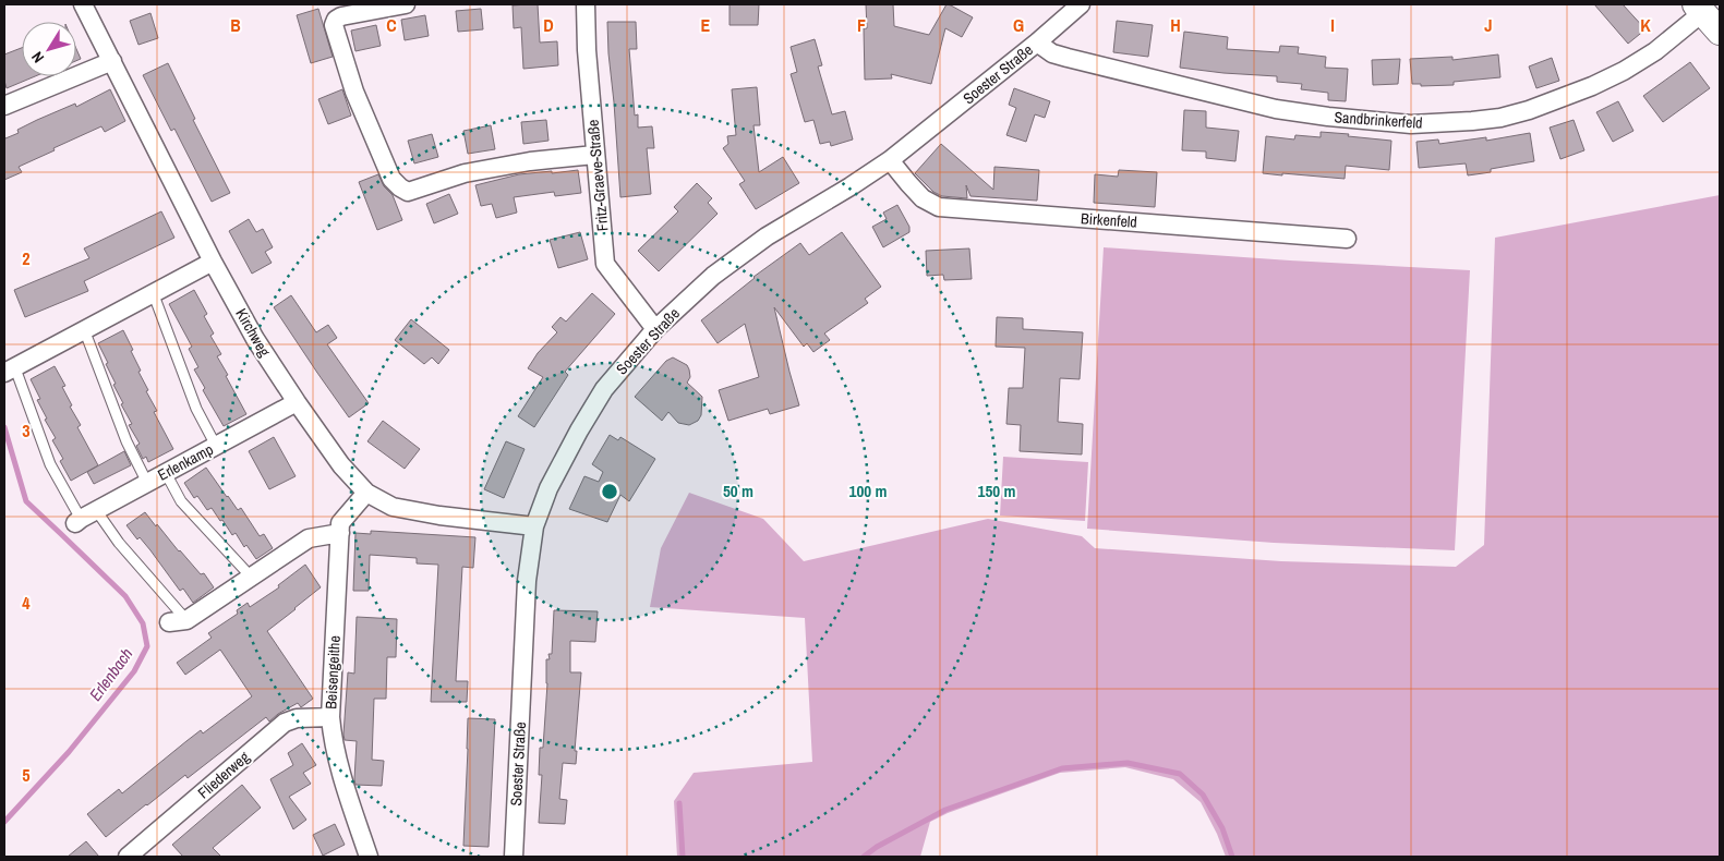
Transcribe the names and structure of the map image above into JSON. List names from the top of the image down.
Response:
{
  "streets": {
    "street": [
      "Soester Straße",
      "Sandbrinkerfeld",
      "Fritz-Graeve-Straße",
      "Birkenfeld",
      "Kirchweg",
      "Erlenkamp",
      "Beisengeithe",
      "Fliederweg"
    ]
  },
  "crossings": [
    ["Soester Straße", "Sandbrinkerfeld"],
    ["Soester Straße", "Fritz-Graeve-Straße"],
    ["Soester Straße", "Birkenfeld"],
    ["Soester Straße", "Kirchweg"],
    ["Kirchweg", "Erlenkamp"],
    ["Kirchweg", "Beisengeithe"],
    ["Beisengeithe", "Fliederweg"]
  ],
  "water": ["Erlenbach"],
  "north": "bottom left",
  "grid": {
    "columns": [
      "B",
      "C",
      "D",
      "E",
      "F",
      "G",
      "H",
      "I",
      "J",
      "K"
    ],
    "rows": [
      "2",
      "3",
      "4",
      "5"
    ]
  },
  "rings": ["50 m", "100 m", "150 m"]
}
